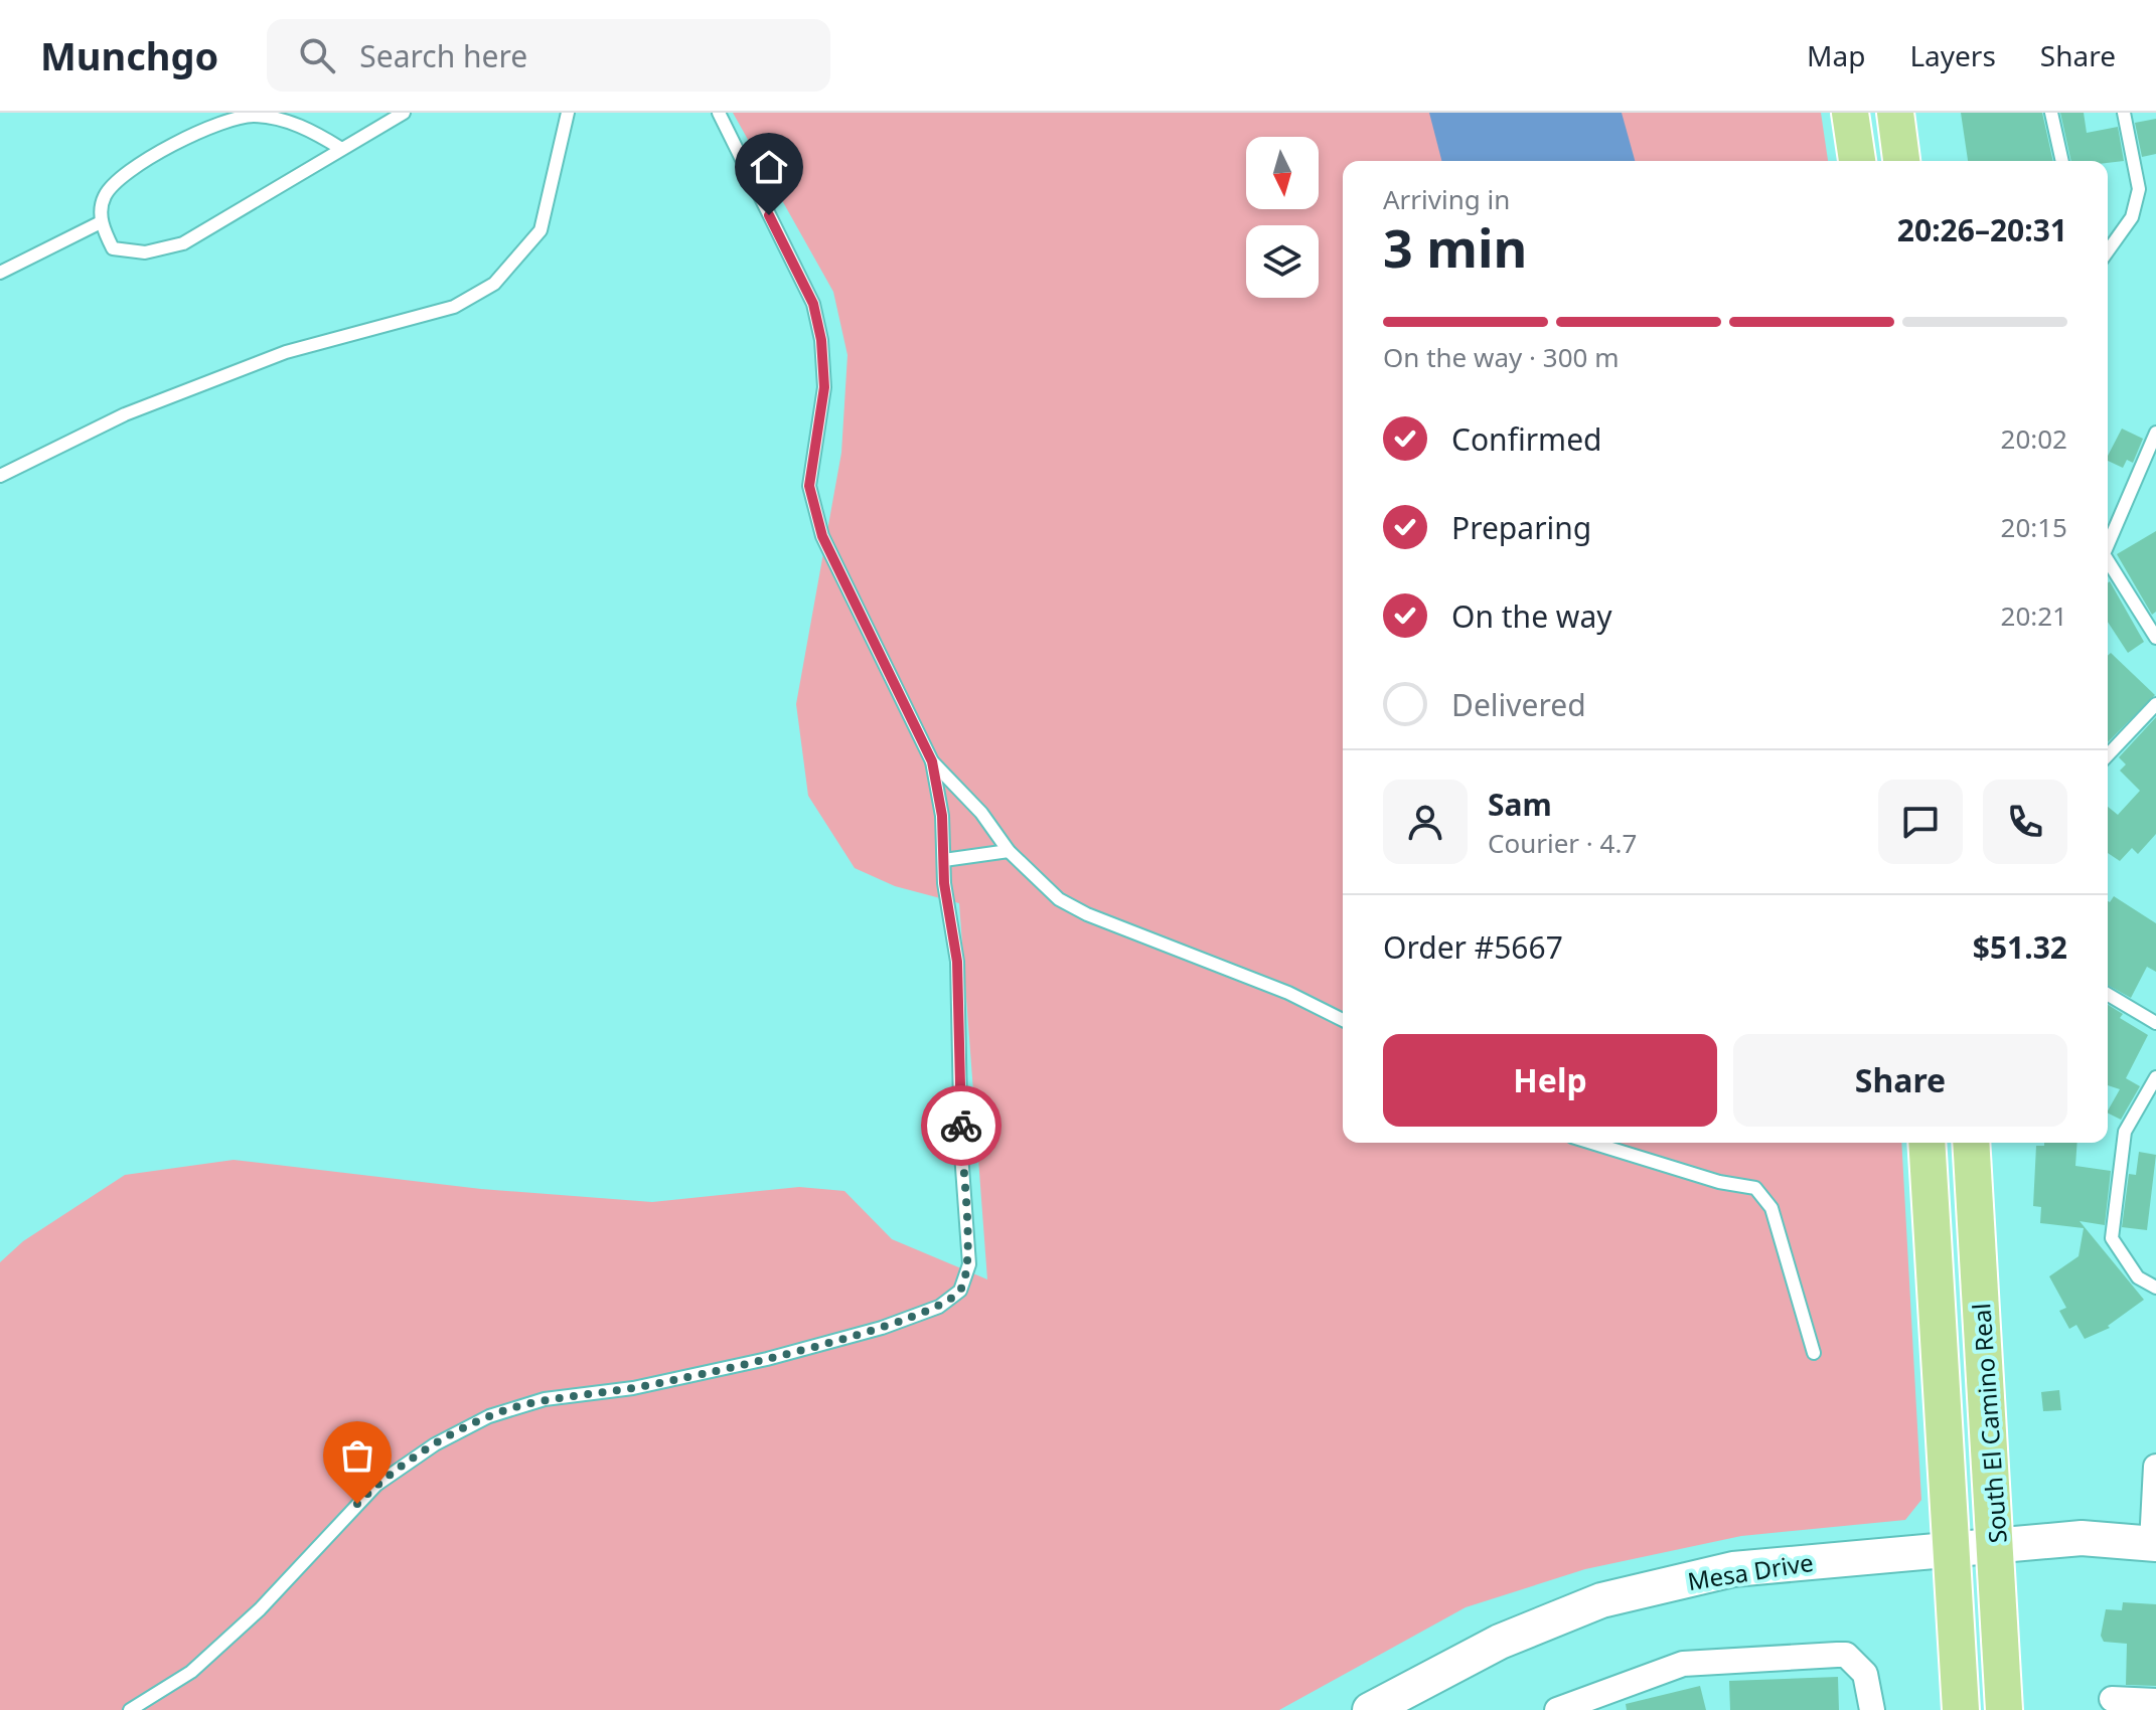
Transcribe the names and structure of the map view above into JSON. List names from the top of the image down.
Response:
{
  "streets": {
    "main road": ["South El Camino Real", "Mesa Drive"]
  },
  "crossings": [
    ["South El Camino Real", "Mesa Drive"]
  ],
  "north": "bottom",
  "page": {
    "header": "Munchgo",
    "search": "Search here",
    "nav": ["Map", "Layers", "Share"],
    "heading": ["3 min", "Arriving in", "20:26–20:31"],
    "panel": [
      "Sam",
      "Courier · 4.7",
      "Order #5667",
      "$51.32"
    ],
    "bar": "On the way · 300 m",
    "list": [
      ["Confirmed", "20:02"],
      ["Preparing", "20:15"],
      ["On the way", "20:21"],
      "Delivered"
    ],
    "buttons": ["Help", "Share"]
  }
}
